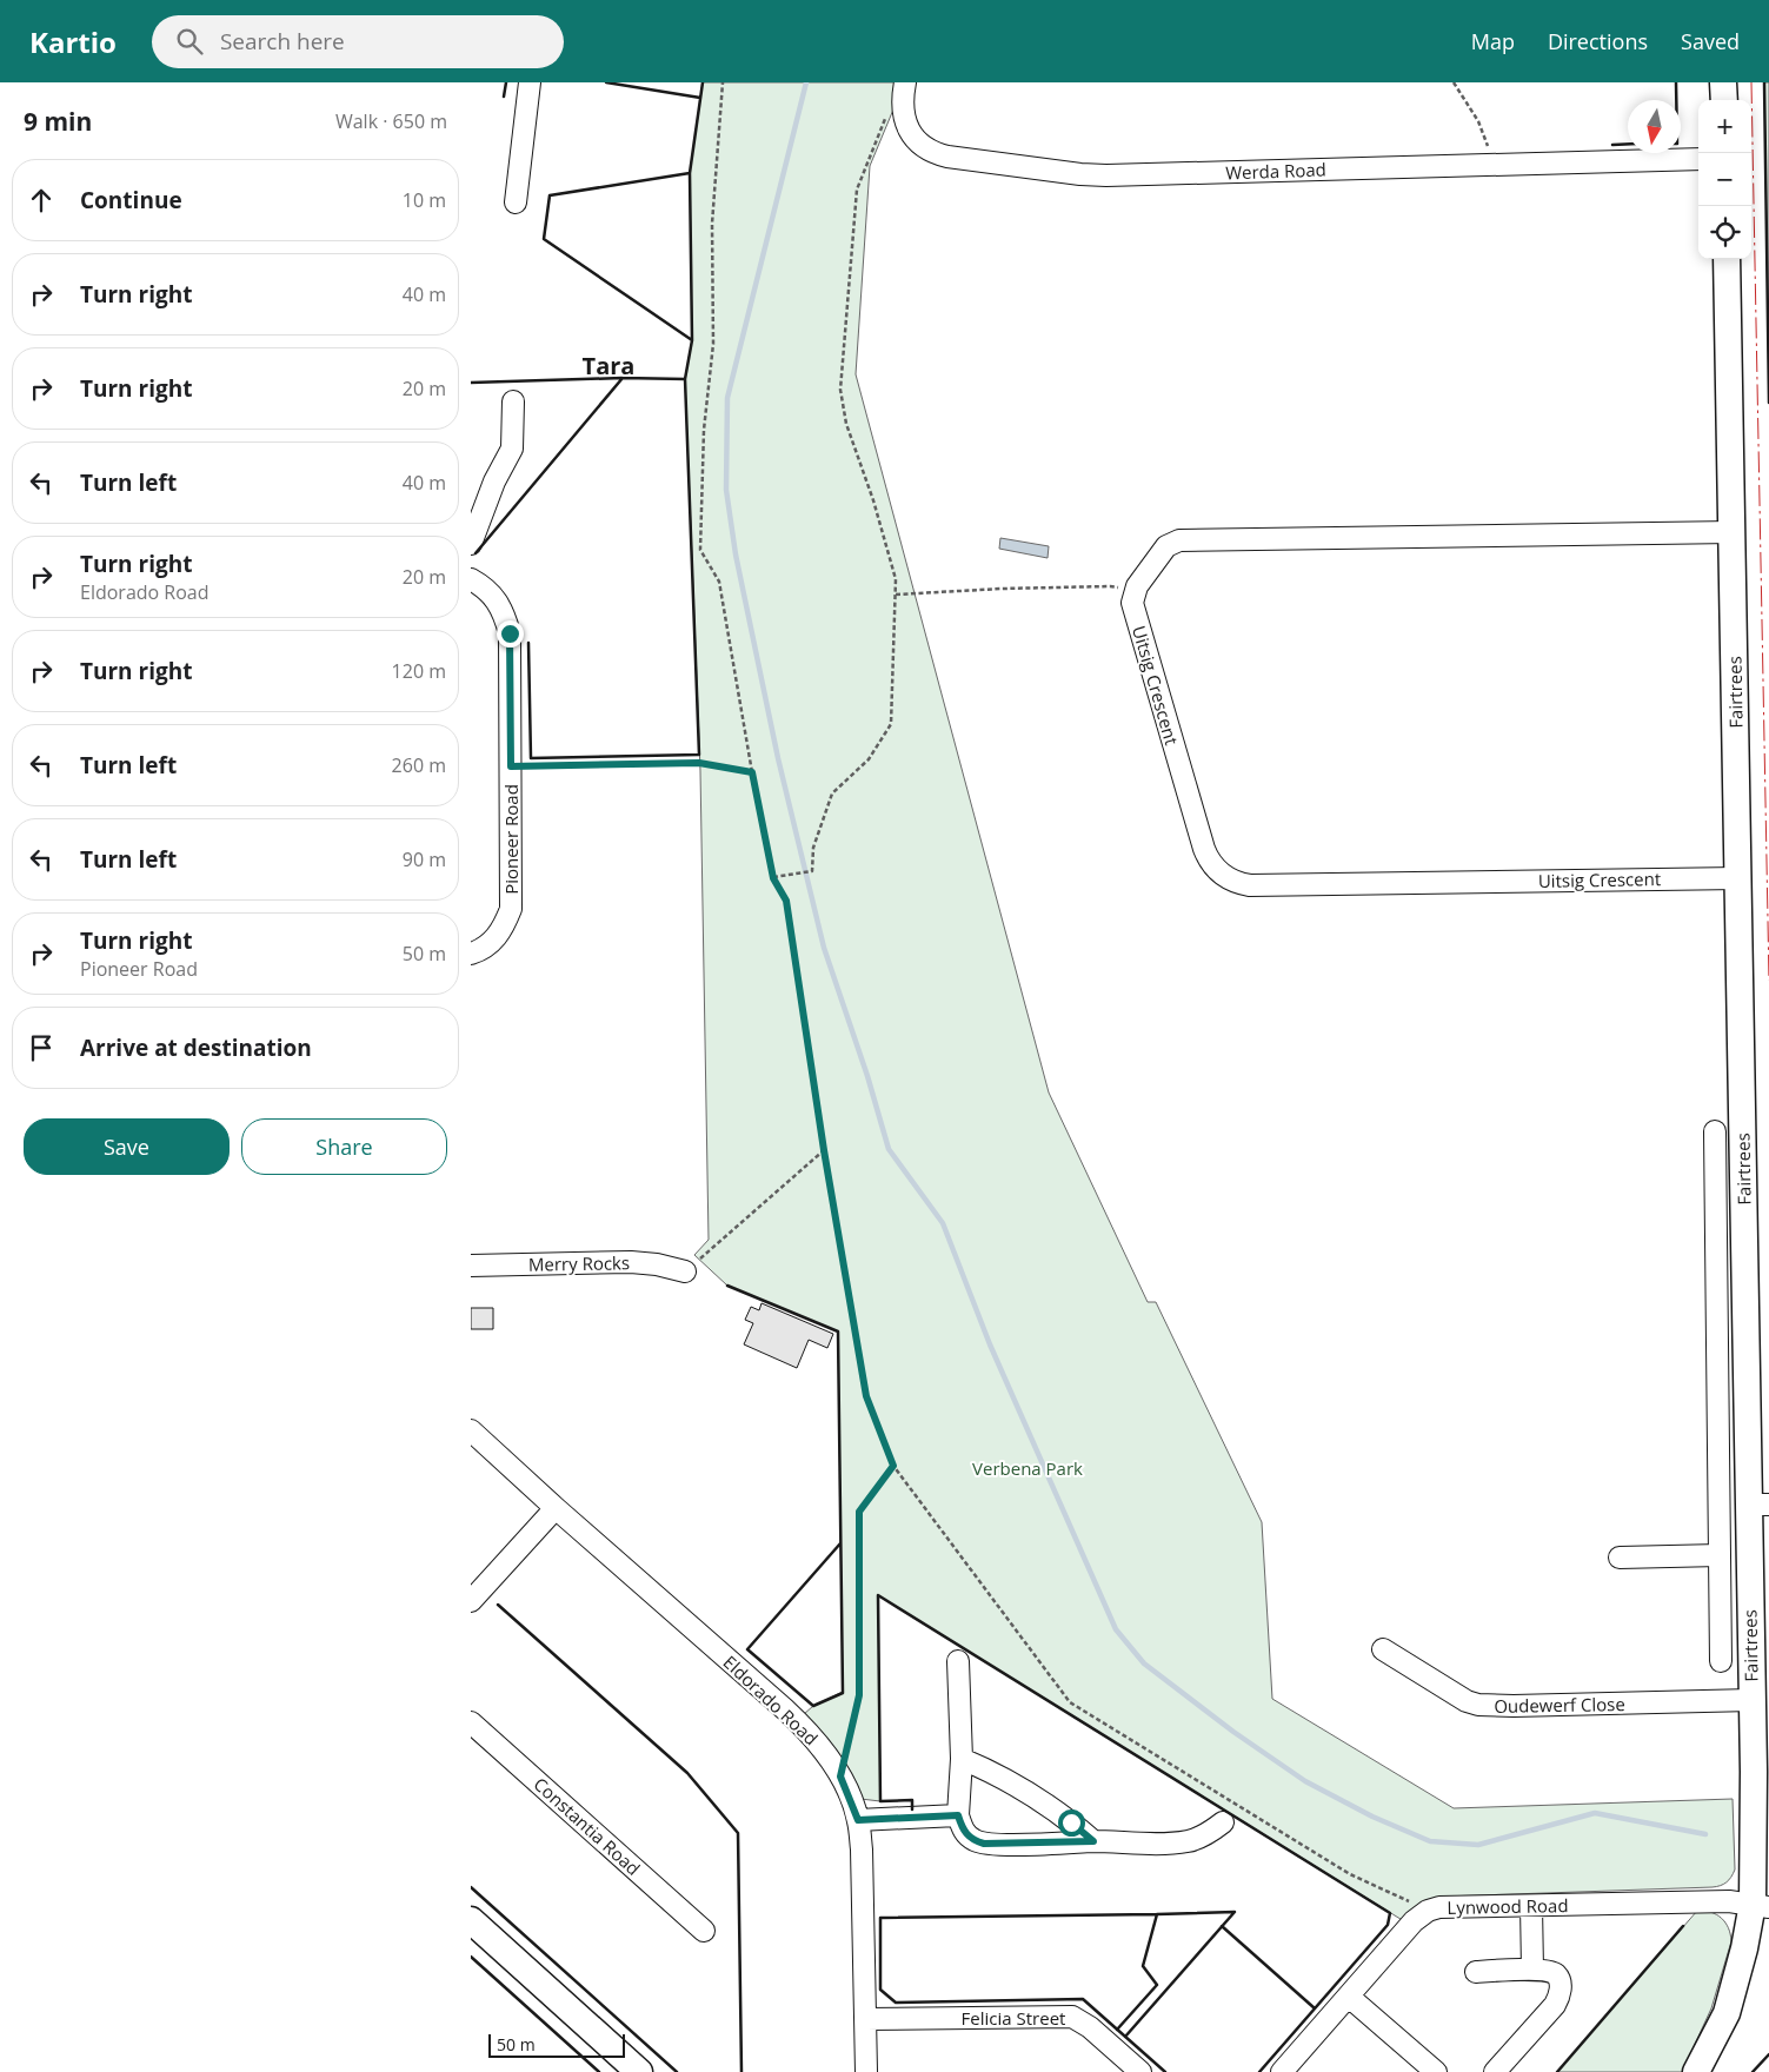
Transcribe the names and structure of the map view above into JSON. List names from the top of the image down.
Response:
{
  "streets": {
    "main road": ["Fairtrees"],
    "street": [
      "Werda Road",
      "Uitsig Crescent",
      "Pioneer Road",
      "Merry Rocks",
      "Eldorado Road",
      "Oudewerf Close",
      "Constantia Road",
      "Lynwood Road",
      "Felicia Street"
    ]
  },
  "crossings": [
    ["Uitsig Crescent", "Fairtrees"],
    ["Fairtrees", "Oudewerf Close"],
    ["Fairtrees", "Lynwood Road"],
    ["Eldorado Road", "Felicia Street"]
  ],
  "districts": ["Tara"],
  "parks": ["Verbena Park"],
  "scale_bar": "50 m",
  "north": "bottom",
  "page": {
    "header": "Kartio",
    "search": "Search here",
    "nav": ["Map", "Directions", "Saved"],
    "heading": ["9 min", "Walk · 650 m"],
    "map_buttons": ["+", "−"],
    "list": [
      ["Continue", "10 m"],
      ["Turn right", "40 m"],
      ["Turn right", "20 m"],
      ["Turn left", "40 m"],
      ["Turn right", "Eldorado Road", "20 m"],
      ["Turn right", "120 m"],
      ["Turn left", "260 m"],
      ["Turn left", "90 m"],
      ["Turn right", "Pioneer Road", "50 m"],
      "Arrive at destination"
    ],
    "buttons": ["Save", "Share"],
    "scale": "50 m"
  }
}
